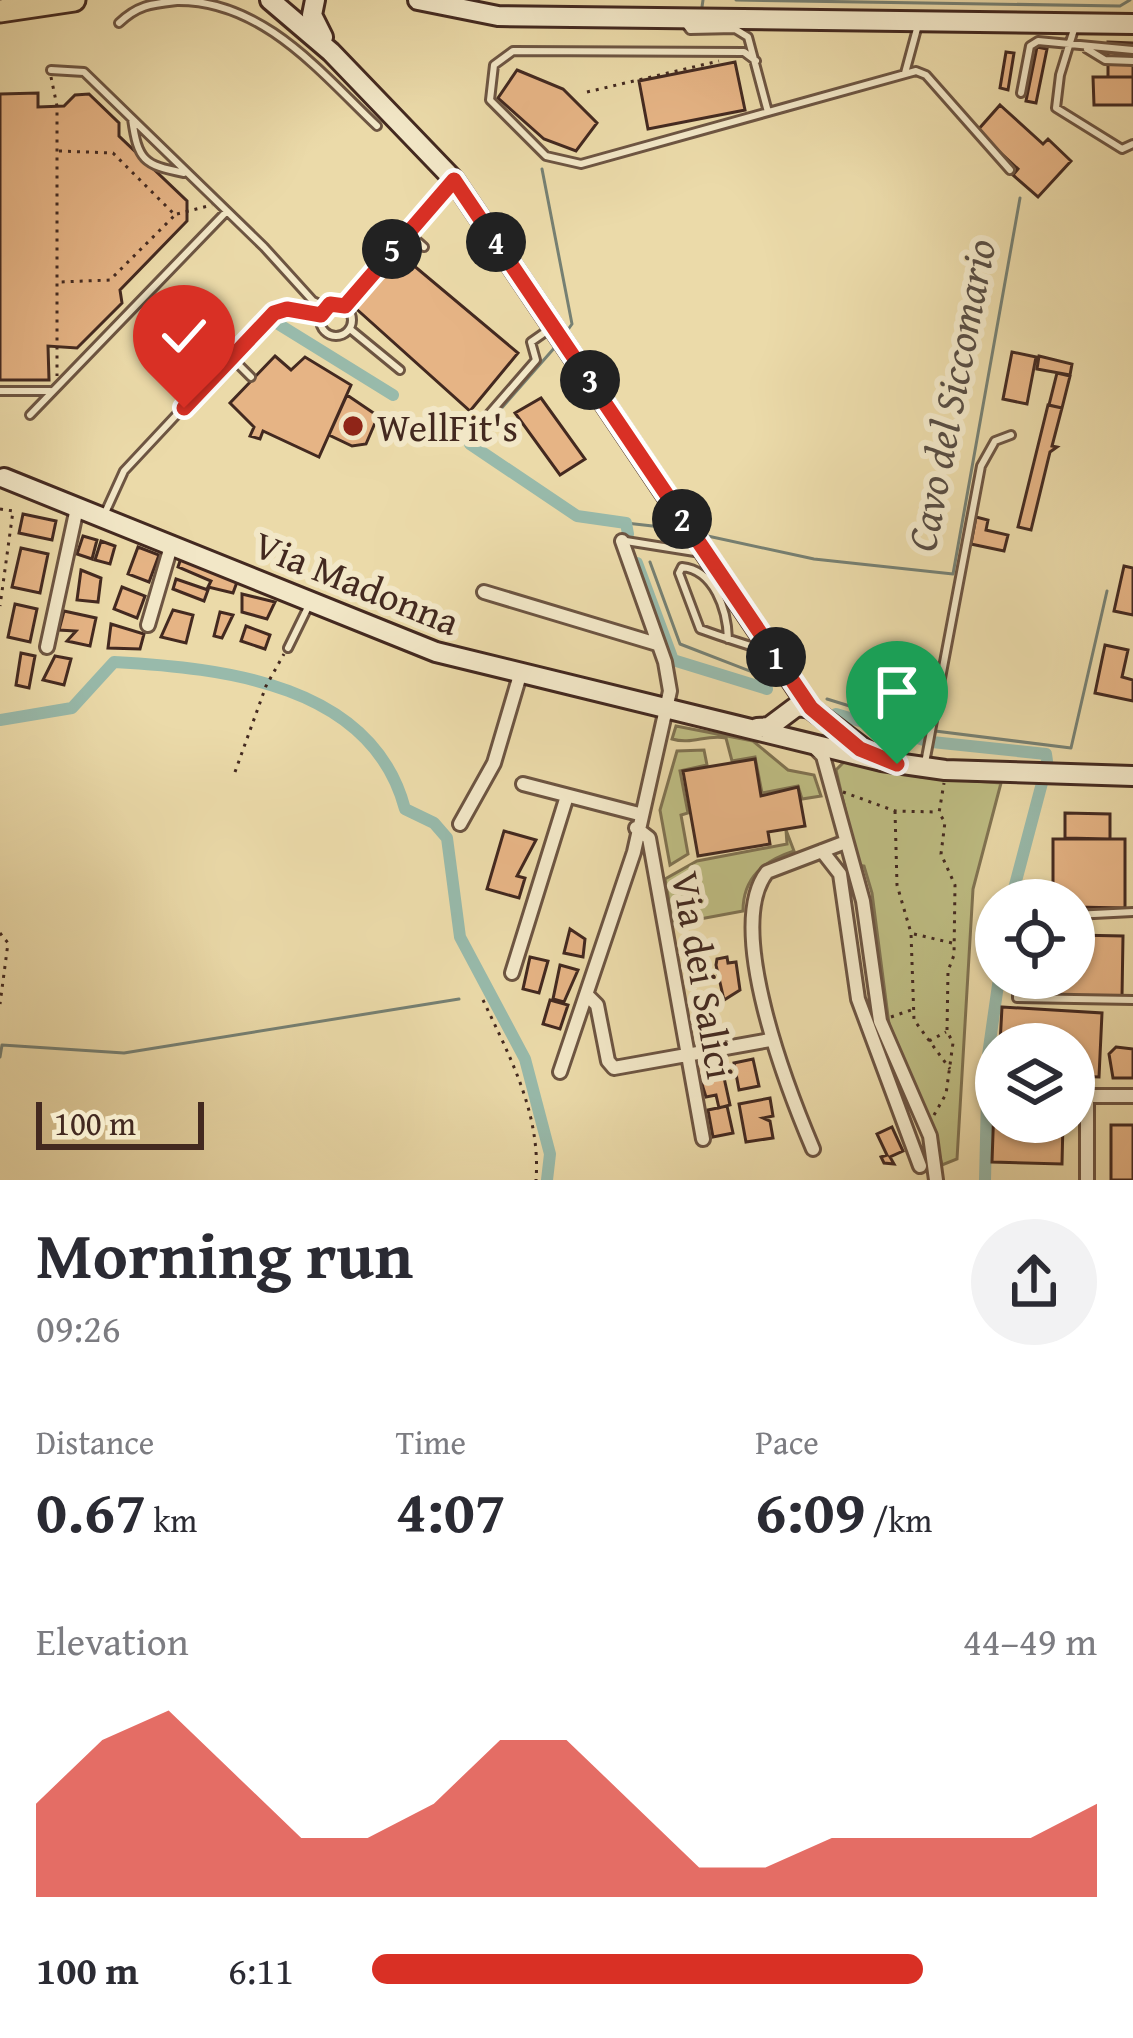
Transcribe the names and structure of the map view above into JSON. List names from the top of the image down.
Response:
{
  "streets": {
    "street": ["Via Madonna", "Via dei Salici"]
  },
  "water": ["Cavo del Siccomario"],
  "places": ["WellFit's"],
  "scale_bar": "100 m",
  "page": {
    "pins": [
      "4",
      "5",
      "3",
      "2",
      "1"
    ],
    "scale": "100 m",
    "heading": ["Morning run", "09:26"],
    "stats": [
      ["Distance", "0.67 km"],
      ["Time", "4:07"],
      ["Pace", "6:09 /km"]
    ],
    "chart": ["Elevation", "44–49 m"],
    "list": [
      {
        "name": "100 m",
        "note": "6:11"
      }
    ]
  }
}
